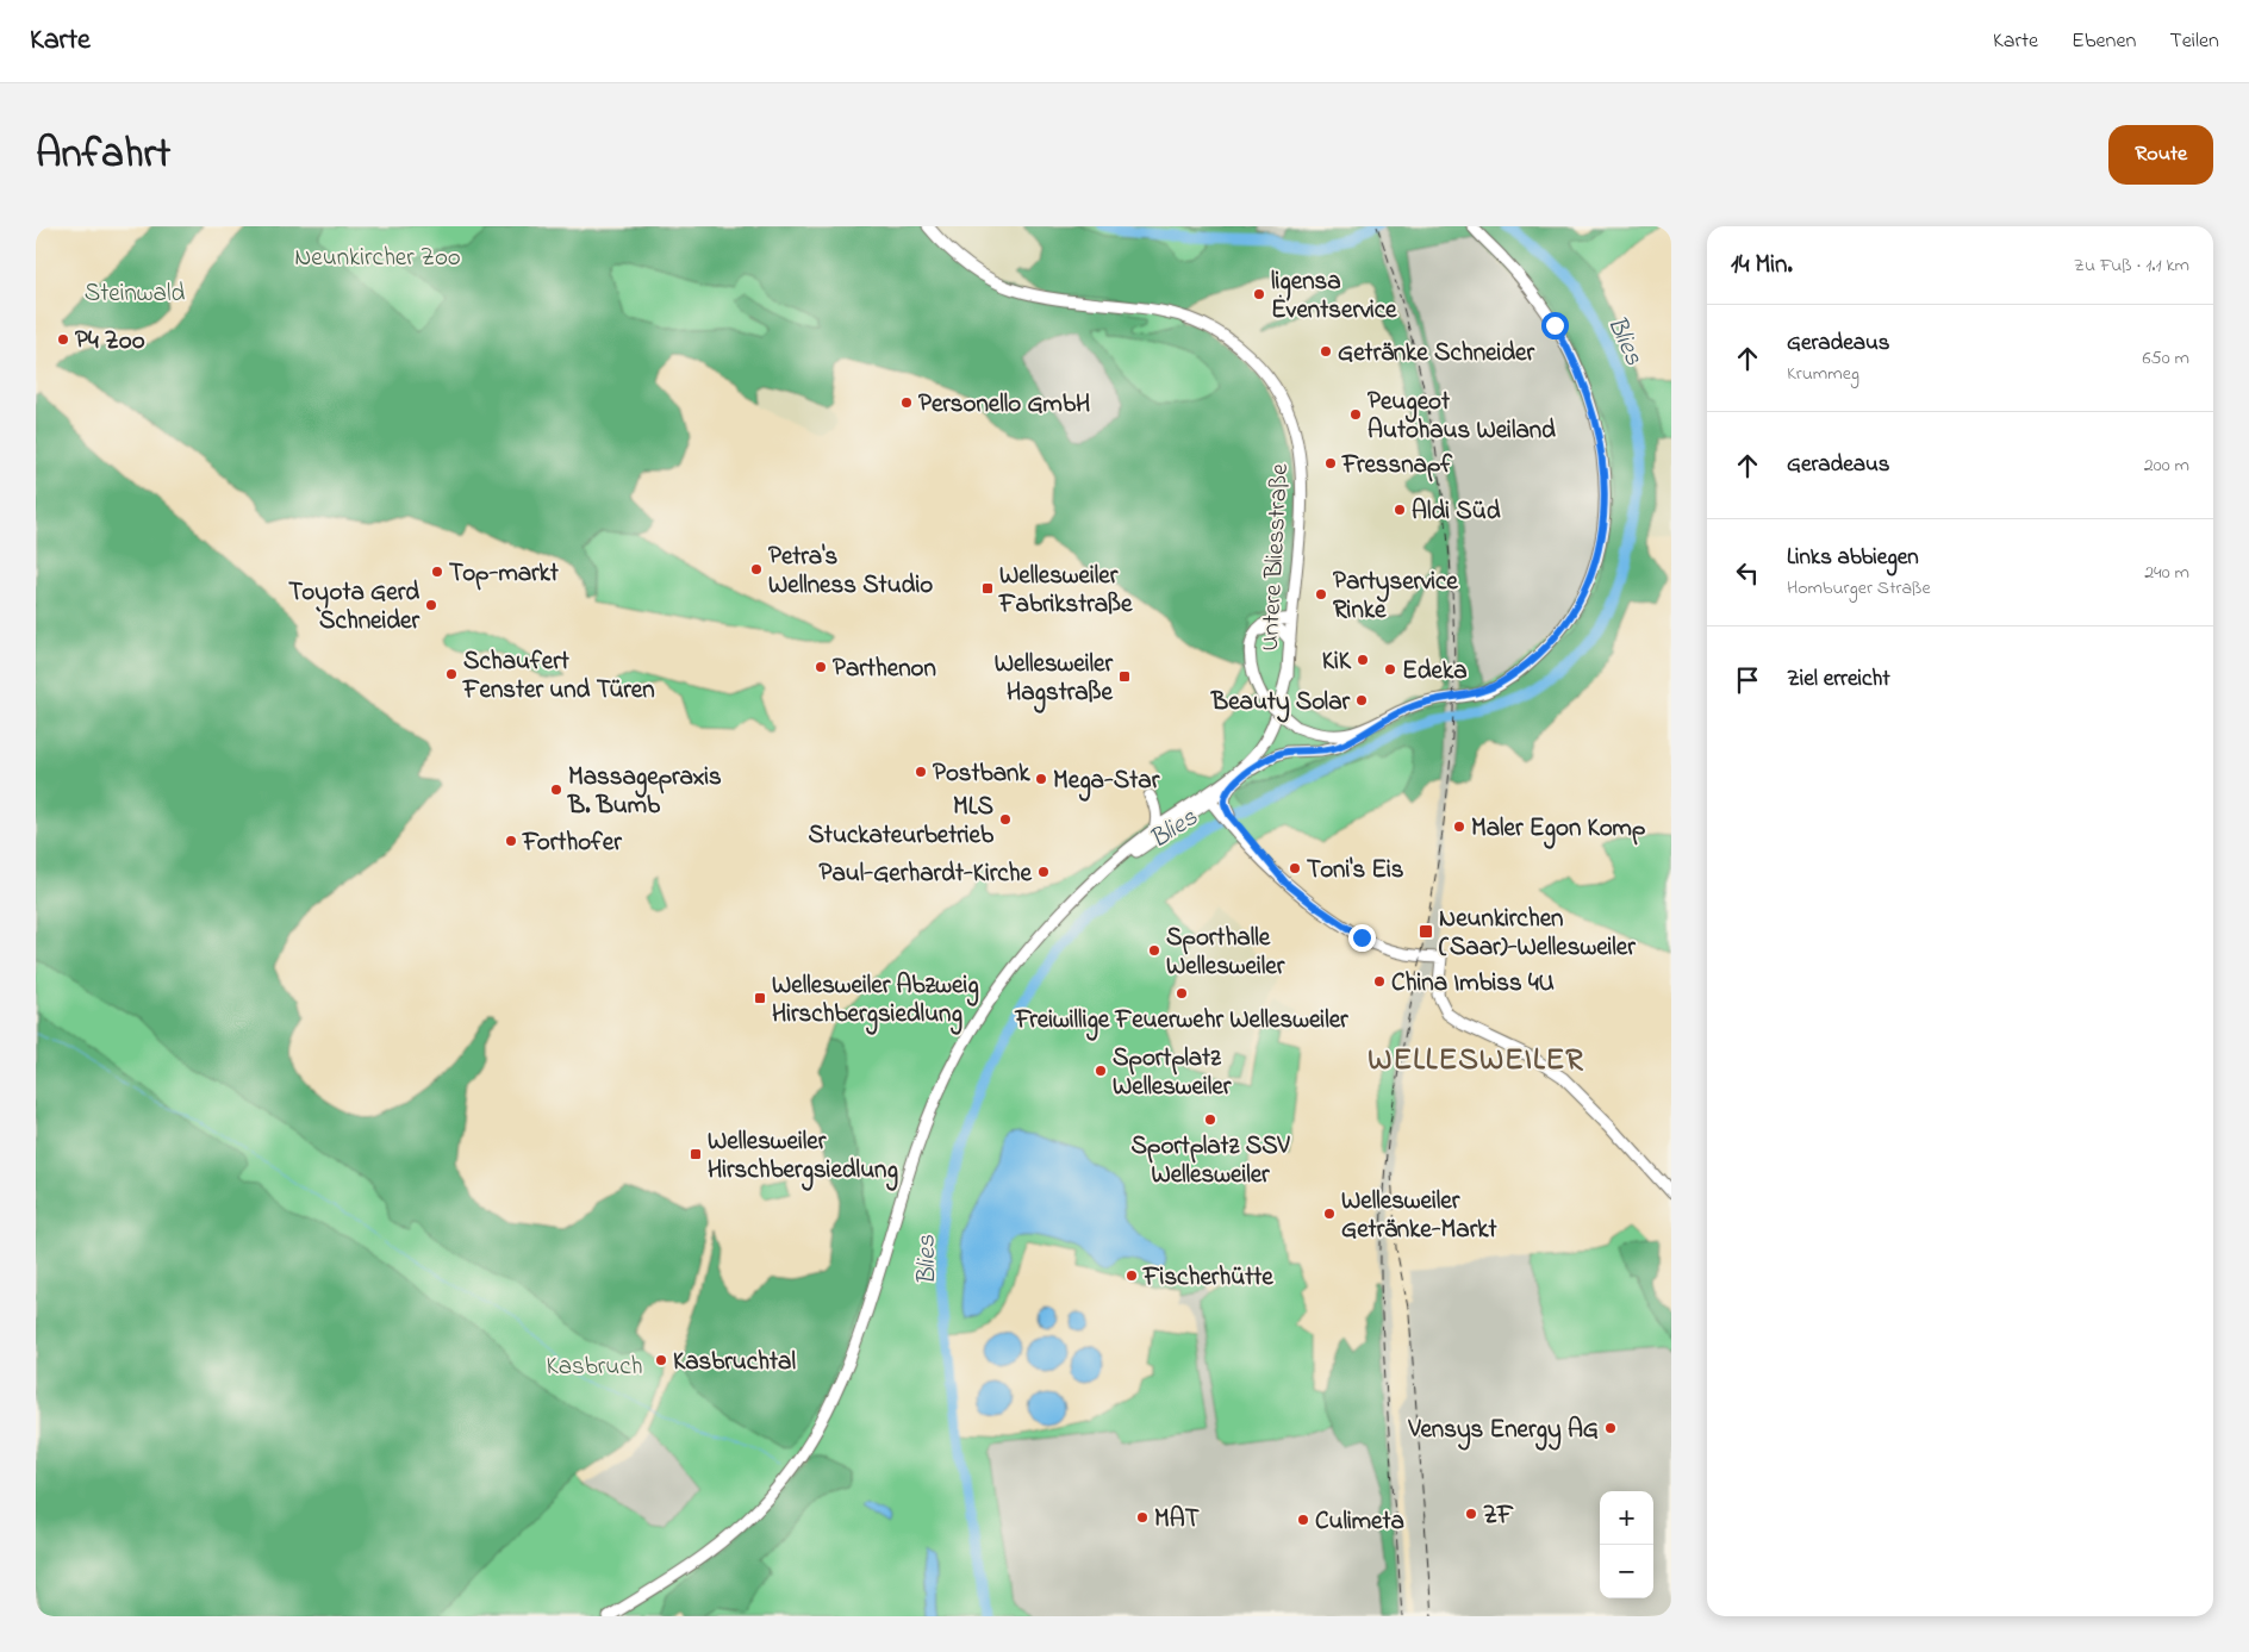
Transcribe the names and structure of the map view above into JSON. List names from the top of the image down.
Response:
{
  "streets": {
    "main road": ["Untere Bliesstraße"]
  },
  "districts": ["WELLESWEILER"],
  "water": ["Blies"],
  "parks": ["Neunkircher Zoo", "Steinwald", "Kasbruch"],
  "places": {
    "other": [
      "ligensa Eventservice",
      "P4 Zoo",
      "Getränke Schneider",
      "Personello GmbH",
      "Peugeot Autohaus Weiland",
      "Fressnapf",
      "Aldi Süd",
      "Petra's Wellness Studio",
      "Top-markt",
      "Partyservice Rinke",
      "Toyota Gerd Schneider",
      "KiK",
      "Parthenon",
      "Edeka",
      "Schaufert Fenster und Türen",
      "Beauty Solar",
      "Postbank",
      "Mega-Star",
      "Massagepraxis B. Bumb",
      "MLS Stuckateurbetrieb",
      "Maler Egon Komp",
      "Forthofer",
      "Toni's Eis",
      "Paul-Gerhardt-Kirche",
      "Sporthalle Wellesweiler",
      "China Imbiss 4U",
      "Freiwillige Feuerwehr Wellesweiler",
      "Sportplatz Wellesweiler",
      "Sportplatz SSV Wellesweiler",
      "Wellesweiler Getränke-Markt",
      "Fischerhütte",
      "Kasbruchtal",
      "Vensys Energy AG",
      "ZF",
      "MAT",
      "Culimeta"
    ],
    "transit": [
      "Wellesweiler Fabrikstraße",
      "Wellesweiler Hagstraße",
      "Neunkirchen (Saar)-Wellesweiler",
      "Wellesweiler Abzweig Hirschbergsiedlung",
      "Wellesweiler Hirschbergsiedlung"
    ]
  },
  "page": {
    "header": "Karte",
    "nav": ["Karte", "Ebenen", "Teilen"],
    "title": "Anfahrt",
    "buttons": "Route",
    "heading": ["14 Min.", "Zu Fuß · 1.1 km"],
    "list": [
      ["Geradeaus", "Krummeg", "650 m"],
      ["Geradeaus", "200 m"],
      ["Links abbiegen", "Homburger Straße", "240 m"],
      "Ziel erreicht"
    ],
    "map_buttons": ["+", "−"]
  }
}
